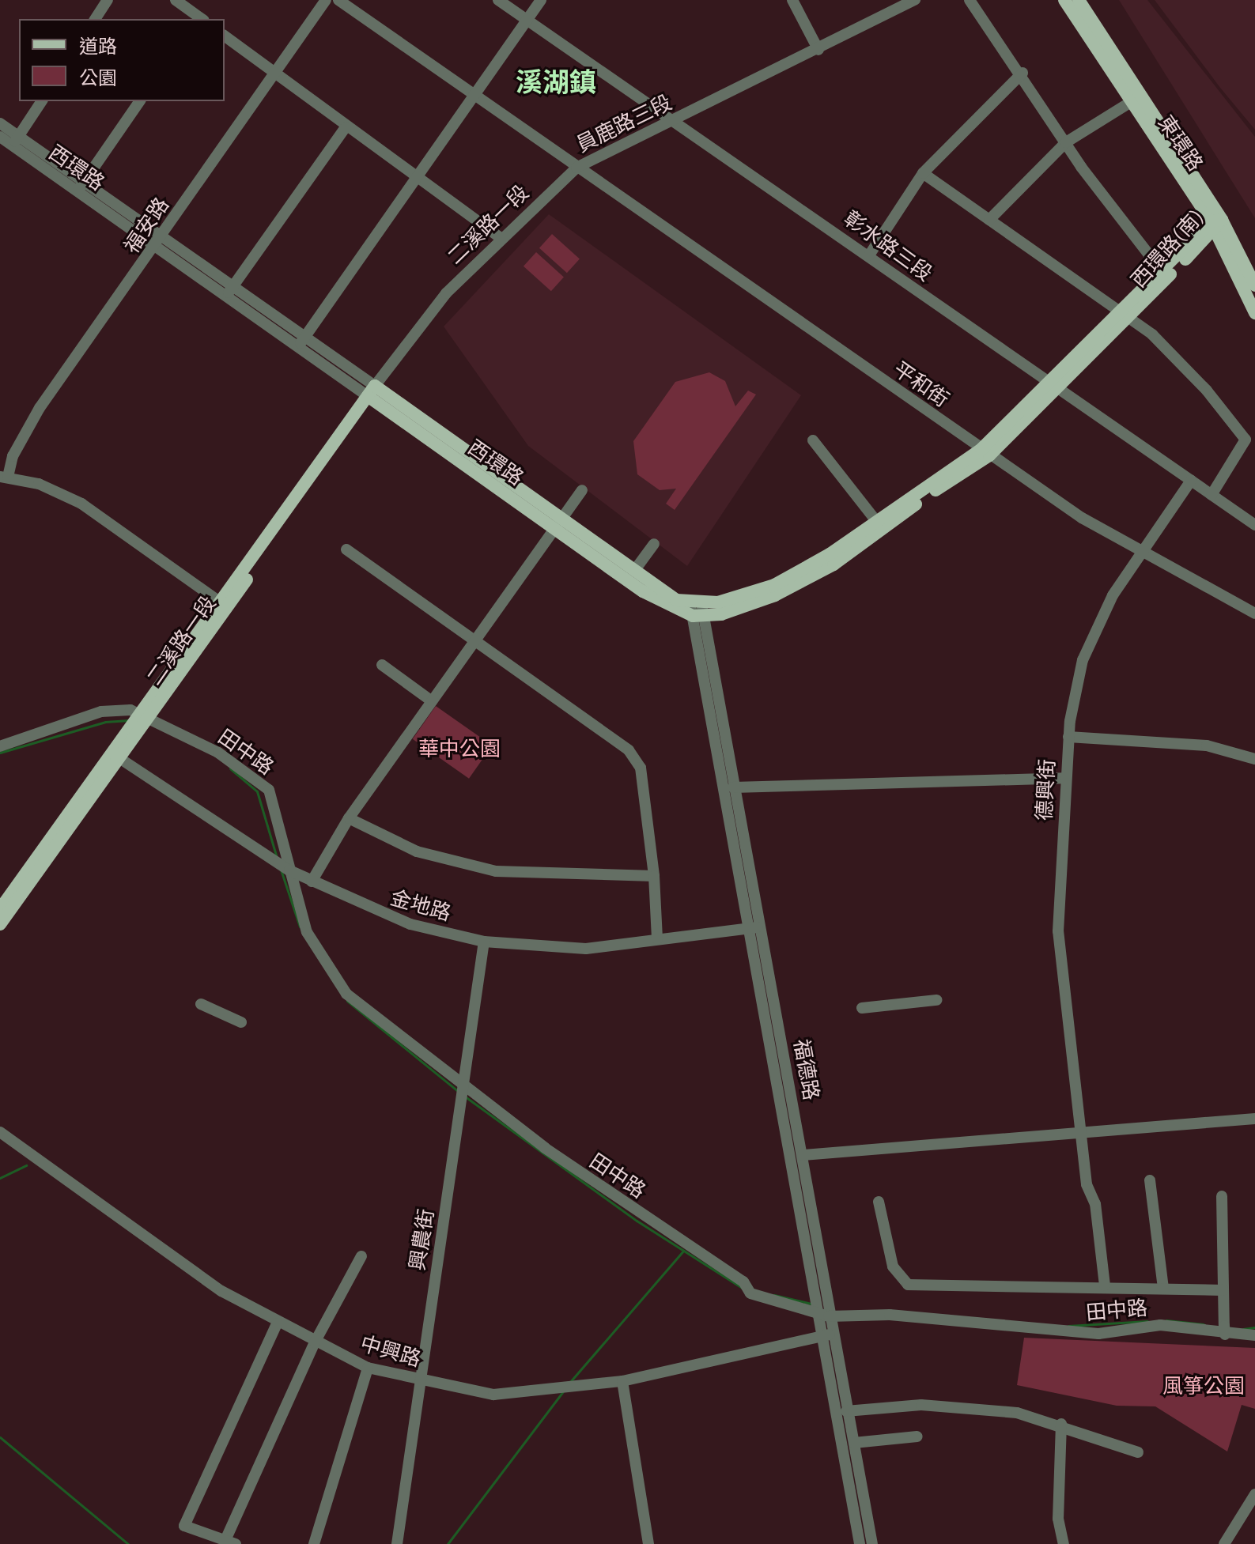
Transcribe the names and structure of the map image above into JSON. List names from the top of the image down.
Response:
{
  "streets": {
    "main road": [
      "東環路",
      "西環路",
      "二溪路一段",
      "西環路(南)"
    ],
    "street": [
      "員鹿路三段",
      "福安路",
      "彰水路三段",
      "平和街",
      "田中路",
      "德興街",
      "金地路",
      "福德路",
      "興農街",
      "中興路"
    ]
  },
  "crossings": [
    ["員鹿路三段", "二溪路一段"],
    ["員鹿路三段", "彰水路三段"],
    ["員鹿路三段", "平和街"],
    ["東環路", "西環路(南)"],
    ["西環路", "二溪路一段"],
    ["西環路", "福安路"],
    ["西環路", "福德路"],
    ["二溪路一段", "平和街"],
    ["二溪路一段", "田中路"],
    ["二溪路一段", "金地路"],
    ["彰水路三段", "西環路(南)"],
    ["彰水路三段", "德興街"],
    ["西環路(南)", "平和街"],
    ["平和街", "德興街"],
    ["田中路", "金地路"],
    ["田中路", "福德路"],
    ["田中路", "興農街"],
    ["金地路", "福德路"],
    ["金地路", "興農街"],
    ["福德路", "中興路"],
    ["興農街", "中興路"]
  ],
  "districts": ["溪湖鎮"],
  "parks": ["華中公園", "風箏公園"],
  "legend": ["道路", "公園"]
}
